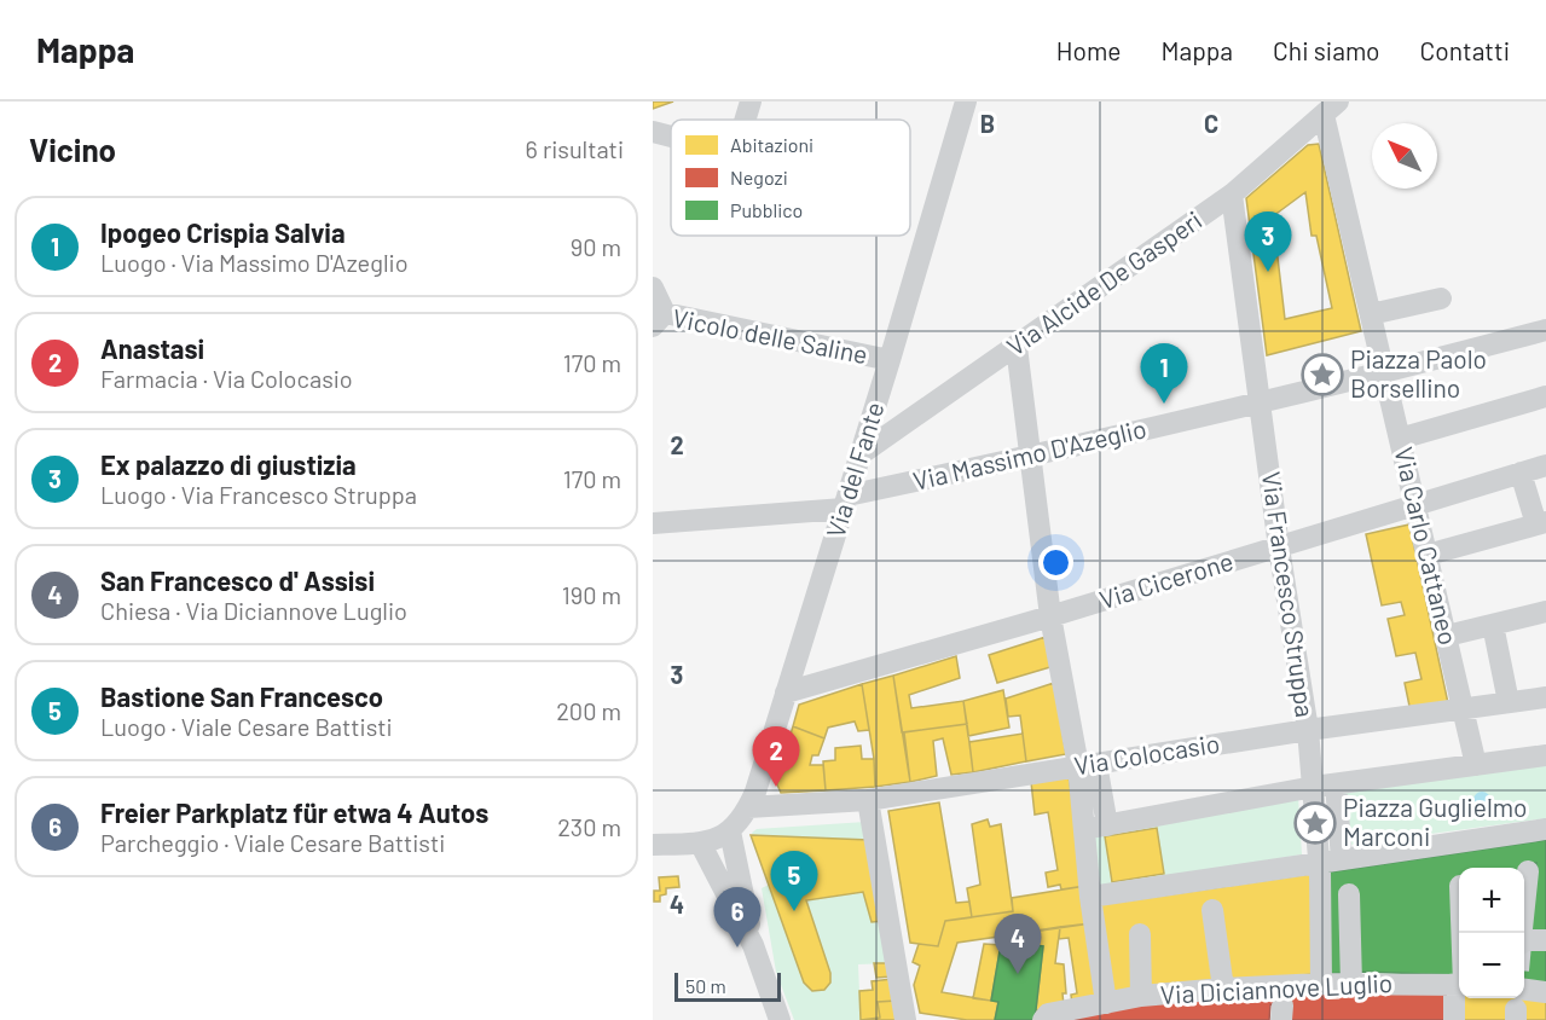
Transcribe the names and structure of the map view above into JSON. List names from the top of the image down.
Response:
{
  "streets": {
    "street": [
      "Via Alcide De Gasperi",
      "Vicolo delle Saline",
      "Via Massimo D'Azeglio",
      "Via del Fante",
      "Via Carlo Cattaneo",
      "Via Cicerone",
      "Via Francesco Struppa",
      "Via Colocasio",
      "Via Diciannove Luglio"
    ]
  },
  "crossings": [
    ["Via Alcide De Gasperi", "Via del Fante"],
    ["Via Alcide De Gasperi", "Via Francesco Struppa"],
    ["Vicolo delle Saline", "Via del Fante"],
    ["Via Massimo D'Azeglio", "Via del Fante"],
    ["Via Massimo D'Azeglio", "Via Carlo Cattaneo"],
    ["Via Massimo D'Azeglio", "Via Francesco Struppa"],
    ["Via del Fante", "Via Cicerone"],
    ["Via del Fante", "Via Colocasio"],
    ["Via Carlo Cattaneo", "Via Cicerone"],
    ["Via Carlo Cattaneo", "Via Colocasio"],
    ["Via Cicerone", "Via Francesco Struppa"],
    ["Via Francesco Struppa", "Via Colocasio"]
  ],
  "places": {
    "place": ["Piazza Paolo Borsellino", "Piazza Guglielmo Marconi"]
  },
  "legend": ["Abitazioni", "Negozi", "Pubblico"],
  "scale_bar": "50 m",
  "north": "top left",
  "page": {
    "header": "Mappa",
    "nav": [
      "Home",
      "Mappa",
      "Chi siamo",
      "Contatti"
    ],
    "heading": ["Vicino", "6 risultati"],
    "list": [
      {
        "mark": "1",
        "name": "Ipogeo Crispia Salvia",
        "note": "Luogo · Via Massimo D'Azeglio",
        "value": "90 m"
      },
      {
        "mark": "2",
        "name": "Anastasi",
        "note": "Farmacia · Via Colocasio",
        "value": "170 m"
      },
      {
        "mark": "3",
        "name": "Ex palazzo di giustizia",
        "note": "Luogo · Via Francesco Struppa",
        "value": "170 m"
      },
      {
        "mark": "4",
        "name": "San Francesco d' Assisi",
        "note": "Chiesa · Via Diciannove Luglio",
        "value": "190 m"
      },
      {
        "mark": "5",
        "name": "Bastione San Francesco",
        "note": "Luogo · Viale Cesare Battisti",
        "value": "200 m"
      },
      {
        "mark": "6",
        "name": "Freier Parkplatz für etwa 4 Autos",
        "note": "Parcheggio · Viale Cesare Battisti",
        "value": "230 m"
      }
    ],
    "pins": [
      "3",
      "1",
      "2",
      "5",
      "6",
      "4"
    ],
    "map_buttons": ["+", "−"],
    "scale": "50 m"
  },
  "grid": {
    "columns": ["B", "C"],
    "rows": ["2", "3", "4"]
  }
}
